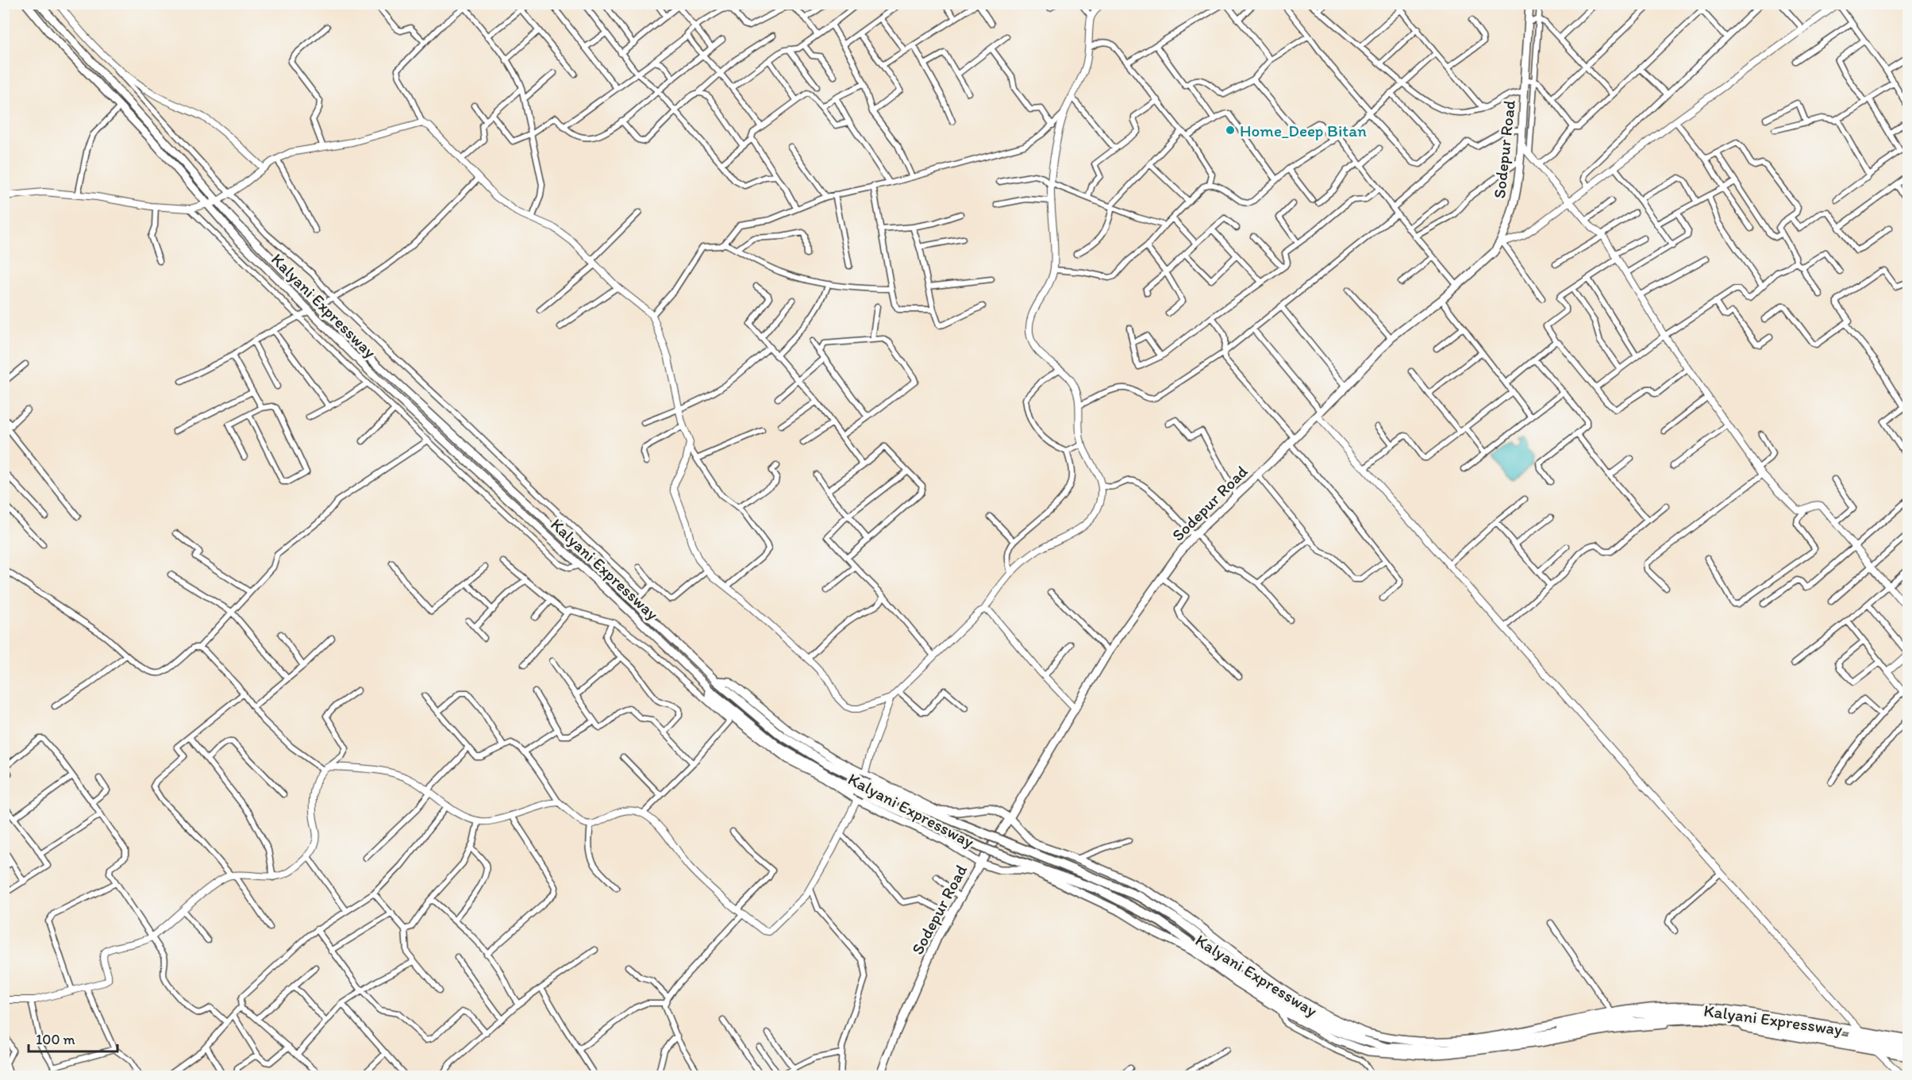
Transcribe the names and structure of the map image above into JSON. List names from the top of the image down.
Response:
{
  "streets": {
    "main road": ["Sodepur Road", "Kalyani Expressway"]
  },
  "crossings": [
    ["Sodepur Road", "Kalyani Expressway"]
  ],
  "places": ["Home_Deep Bitan"],
  "scale_bar": "100 m"
}
